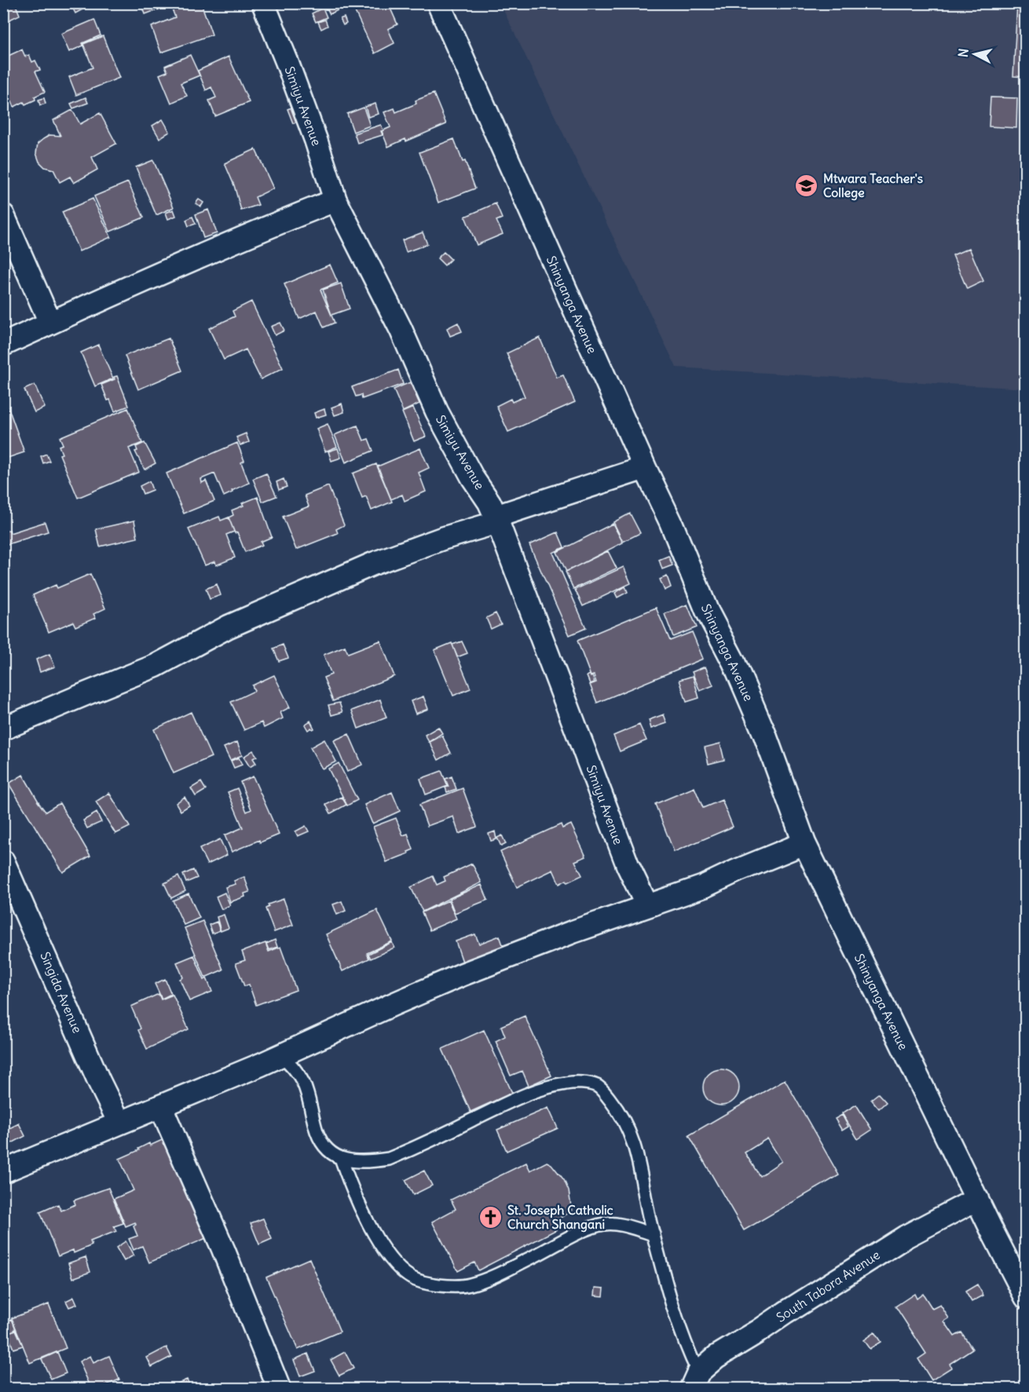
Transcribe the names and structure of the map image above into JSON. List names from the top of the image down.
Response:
{
  "streets": {
    "street": [
      "Simiyu Avenue",
      "Shinyanga Avenue",
      "Singida Avenue",
      "South Tabora Avenue"
    ]
  },
  "crossings": [
    ["Shinyanga Avenue", "South Tabora Avenue"]
  ],
  "places": {
    "school or university": ["Mtwara Teacher's College"],
    "church": ["St. Joseph Catholic Church Shangani"]
  },
  "north": "left"
}
